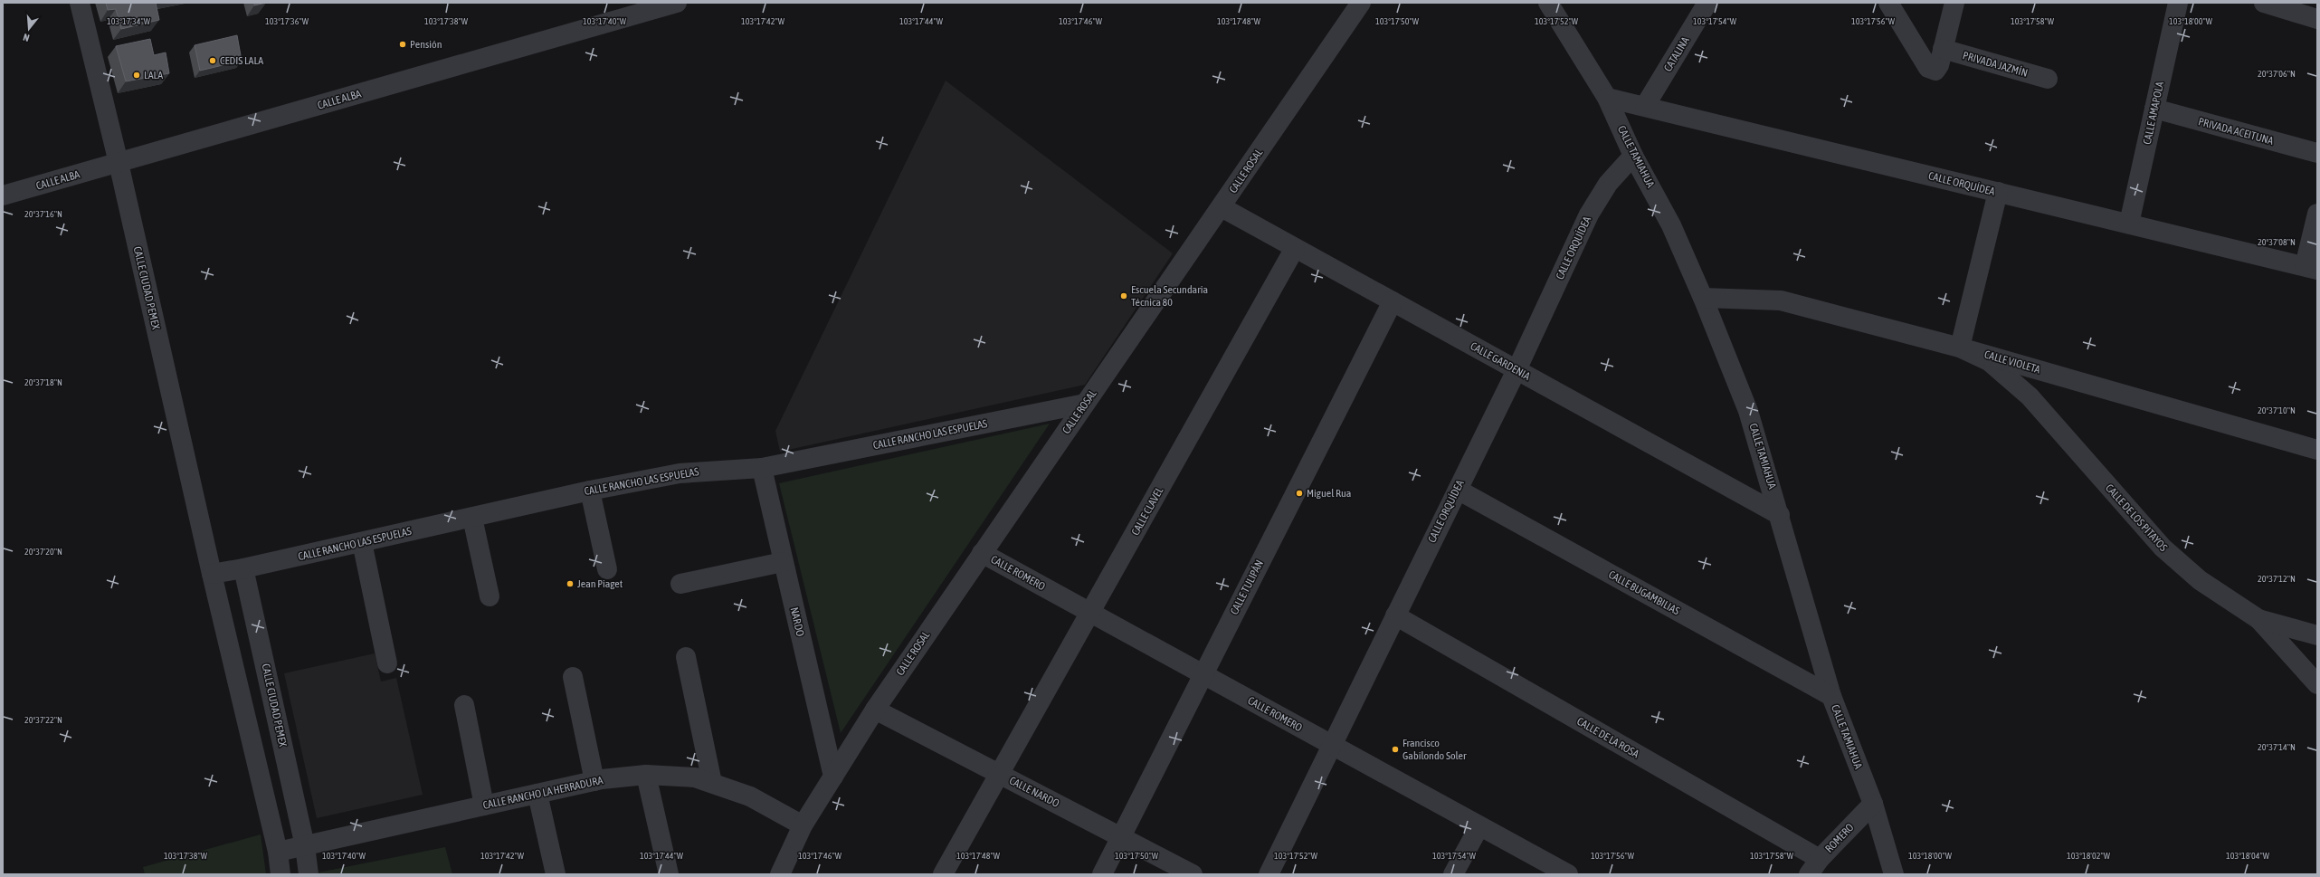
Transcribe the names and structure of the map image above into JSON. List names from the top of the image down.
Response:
{
  "streets": {
    "street": [
      "CATALINA",
      "PRIVADA JAZMÍN",
      "CALLE ALBA",
      "CALLE AMAPOLA",
      "PRIVADA ACEITUNA",
      "CALLE TAMIAHUA",
      "CALLE ROSAL",
      "CALLE ORQUÍDEA",
      "CALLE CIUDAD PEMEX",
      "CALLE GARDENIA",
      "CALLE VIOLETA",
      "CALLE RANCHO LAS ESPUELAS",
      "CALLE CLAVEL",
      "CALLE DE LOS PITAYOS",
      "CALLE ROMERO",
      "CALLE TULIPÁN",
      "CALLE BUGAMBILIAS",
      "NARDO",
      "CALLE DE LA ROSA",
      "CALLE NARDO",
      "CALLE RANCHO LA HERRADURA",
      "ROMERO"
    ]
  },
  "crossings": [
    ["CATALINA", "CALLE ORQUÍDEA"],
    ["CALLE ALBA", "CALLE CIUDAD PEMEX"],
    ["CALLE AMAPOLA", "PRIVADA ACEITUNA"],
    ["CALLE AMAPOLA", "CALLE ORQUÍDEA"],
    ["CALLE TAMIAHUA", "CALLE ORQUÍDEA"],
    ["CALLE TAMIAHUA", "CALLE GARDENIA"],
    ["CALLE TAMIAHUA", "CALLE VIOLETA"],
    ["CALLE TAMIAHUA", "CALLE BUGAMBILIAS"],
    ["CALLE TAMIAHUA", "ROMERO"],
    ["CALLE ROSAL", "CALLE GARDENIA"],
    ["CALLE ROSAL", "CALLE RANCHO LAS ESPUELAS"],
    ["CALLE ROSAL", "CALLE ROMERO"],
    ["CALLE ROSAL", "NARDO"],
    ["CALLE ROSAL", "CALLE NARDO"],
    ["CALLE ROSAL", "CALLE RANCHO LA HERRADURA"],
    ["CALLE ORQUÍDEA", "CALLE GARDENIA"],
    ["CALLE ORQUÍDEA", "CALLE ROMERO"],
    ["CALLE ORQUÍDEA", "CALLE BUGAMBILIAS"],
    ["CALLE ORQUÍDEA", "CALLE DE LA ROSA"],
    ["CALLE CIUDAD PEMEX", "CALLE RANCHO LAS ESPUELAS"],
    ["CALLE CIUDAD PEMEX", "CALLE RANCHO LA HERRADURA"],
    ["CALLE GARDENIA", "CALLE CLAVEL"],
    ["CALLE GARDENIA", "CALLE TULIPÁN"],
    ["CALLE VIOLETA", "CALLE DE LOS PITAYOS"],
    ["CALLE RANCHO LAS ESPUELAS", "NARDO"],
    ["CALLE CLAVEL", "CALLE ROMERO"],
    ["CALLE CLAVEL", "CALLE NARDO"],
    ["CALLE ROMERO", "CALLE TULIPÁN"],
    ["CALLE TULIPÁN", "CALLE NARDO"],
    ["CALLE DE LA ROSA", "ROMERO"]
  ],
  "places": [
    "Pensión",
    "CEDIS LALA",
    "LALA",
    "Escuela Secundaria Técnica 80",
    "Miguel Rua",
    "Jean Piaget",
    "Francisco Gabilondo Soler"
  ],
  "north": "bottom",
  "coordinates": [
    "103°17'34\"W",
    "103°17'36\"W",
    "103°17'38\"W",
    "103°17'40\"W",
    "103°17'42\"W",
    "103°17'44\"W",
    "103°17'46\"W",
    "103°17'48\"W",
    "103°17'50\"W",
    "103°17'52\"W",
    "103°17'54\"W",
    "103°17'56\"W",
    "103°17'58\"W",
    "103°18'00\"W",
    "20°37'06\"N",
    "20°37'16\"N",
    "20°37'08\"N",
    "20°37'18\"N",
    "20°37'10\"N",
    "20°37'20\"N",
    "20°37'12\"N",
    "20°37'22\"N",
    "20°37'14\"N",
    "103°18'02\"W",
    "103°18'04\"W"
  ]
}
